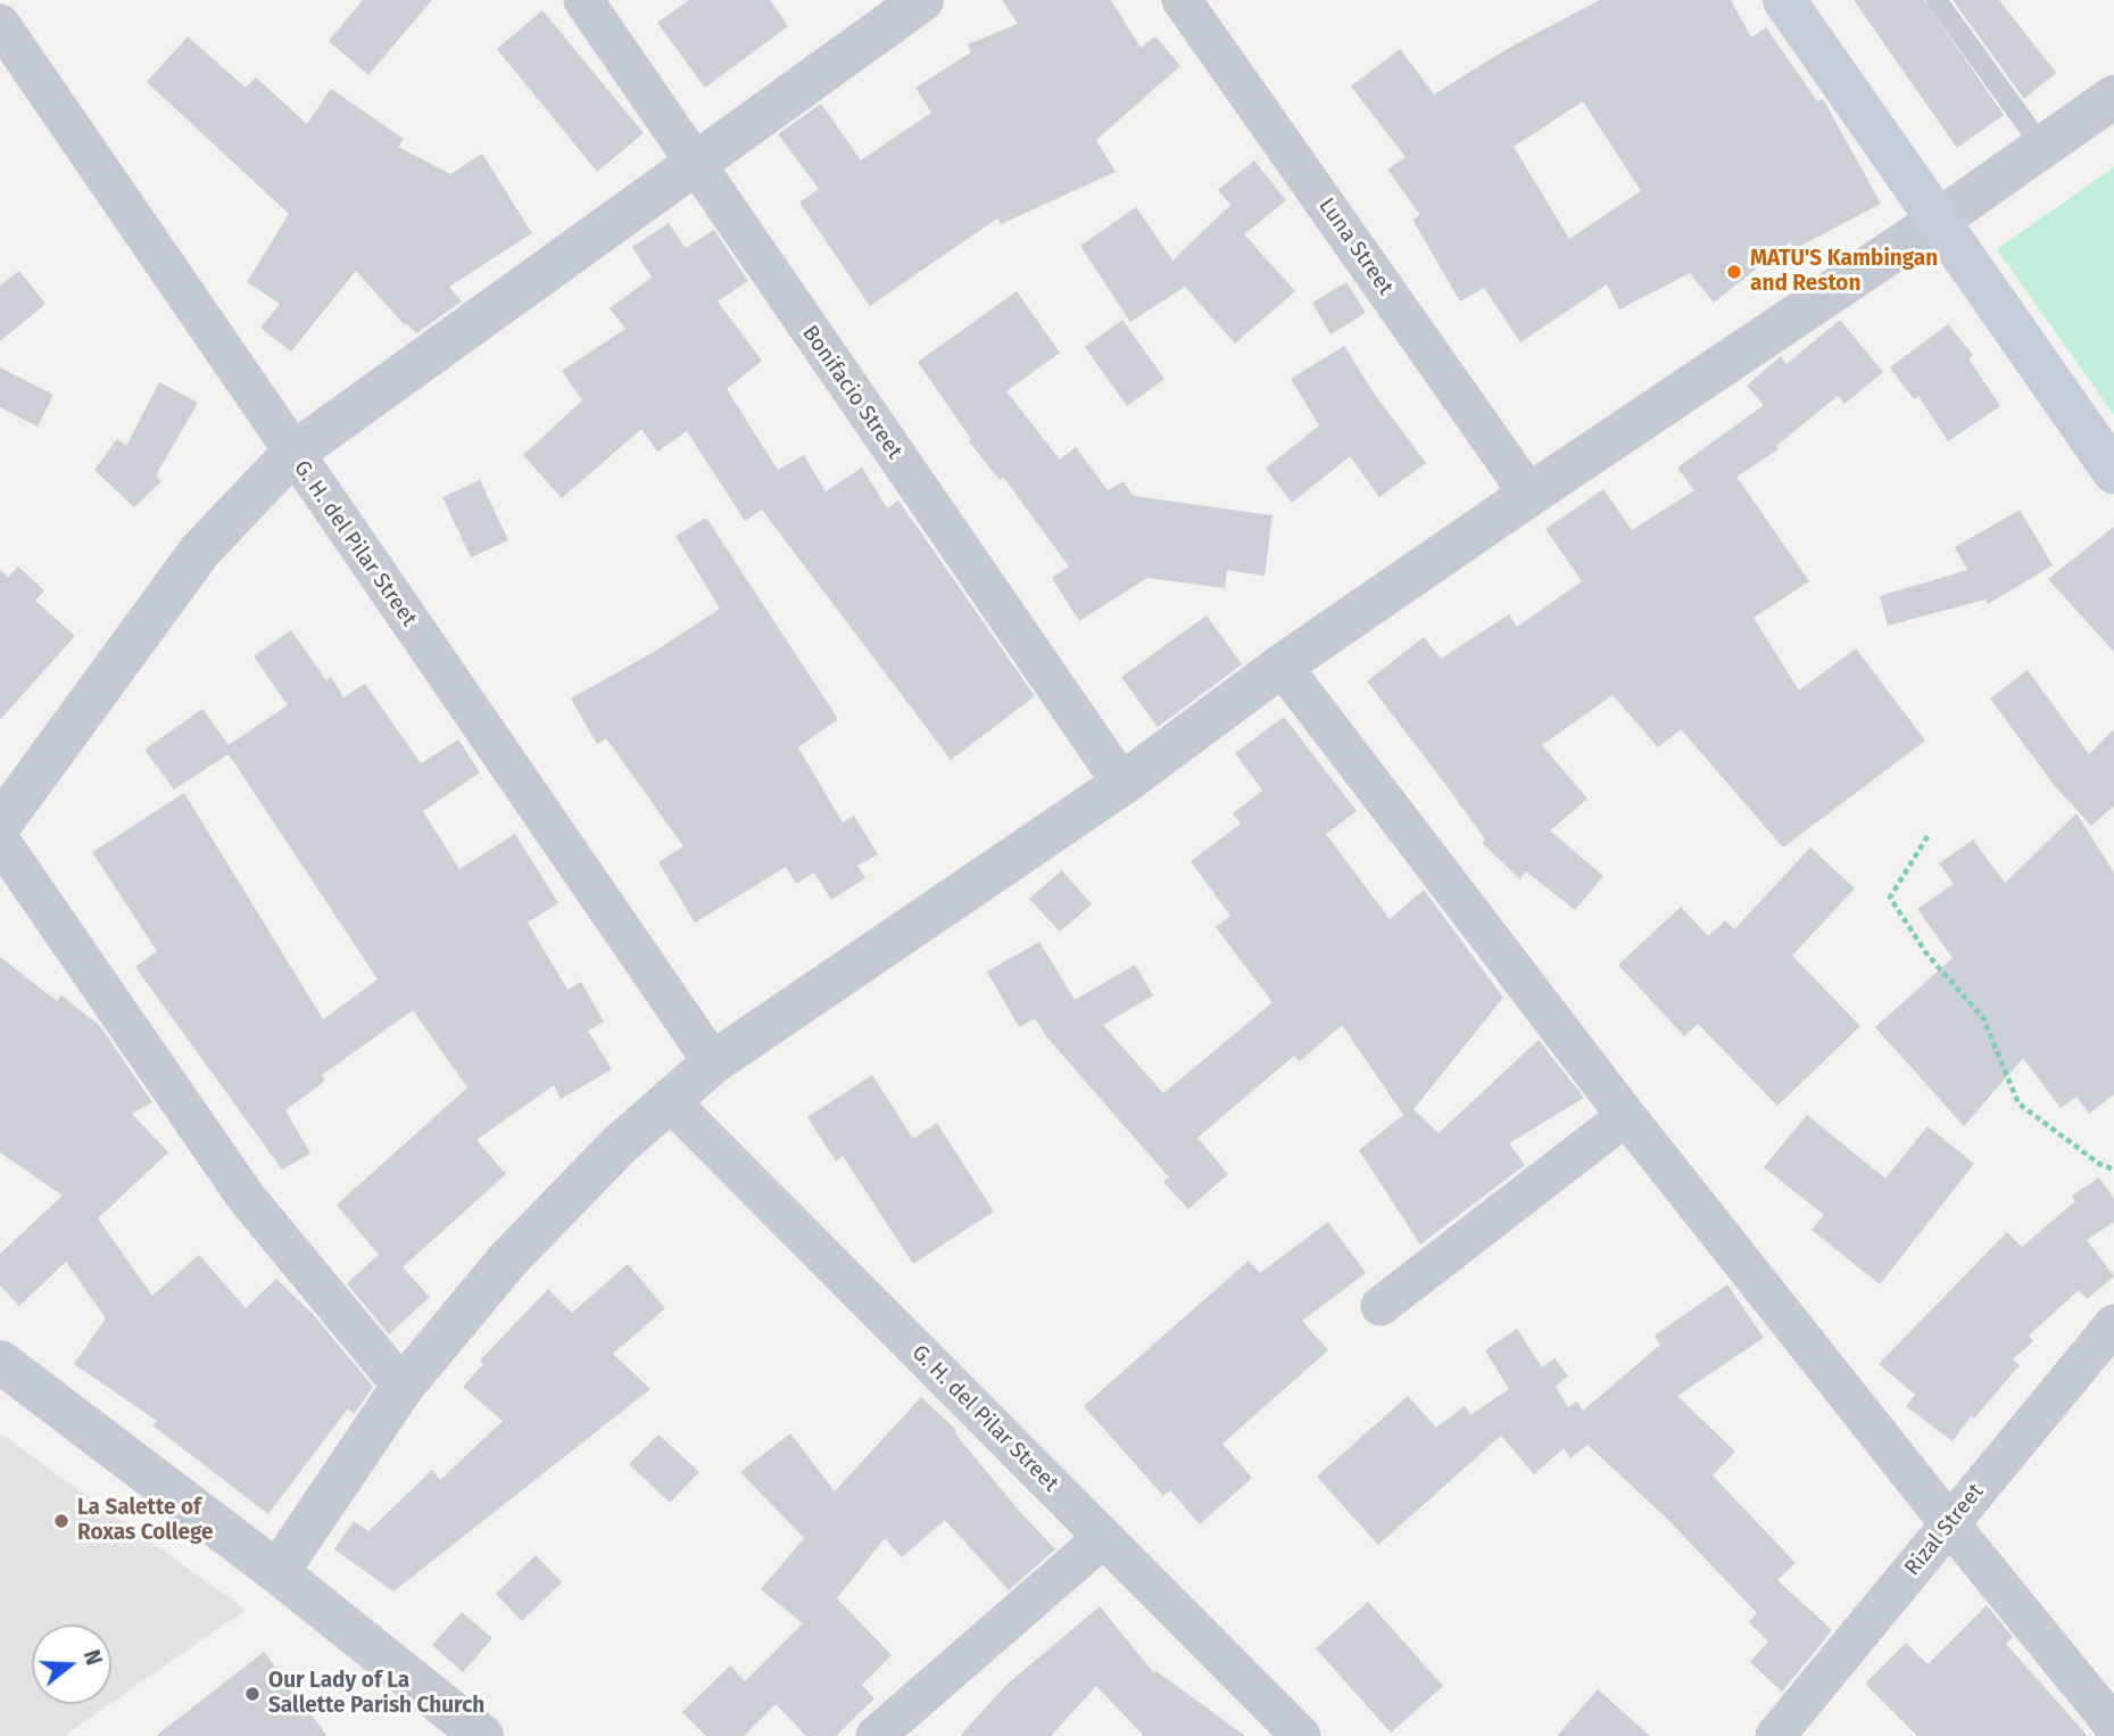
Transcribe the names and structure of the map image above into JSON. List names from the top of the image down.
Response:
{
  "streets": {
    "street": [
      "Luna Street",
      "Bonifacio Street",
      "G. H. del Pilar Street",
      "Rizal Street"
    ]
  },
  "places": ["MATU'S Kambingan and Reston", "La Salette of Roxas College", "Our Lady of La Sallette Parish Church"],
  "north": "right"
}
